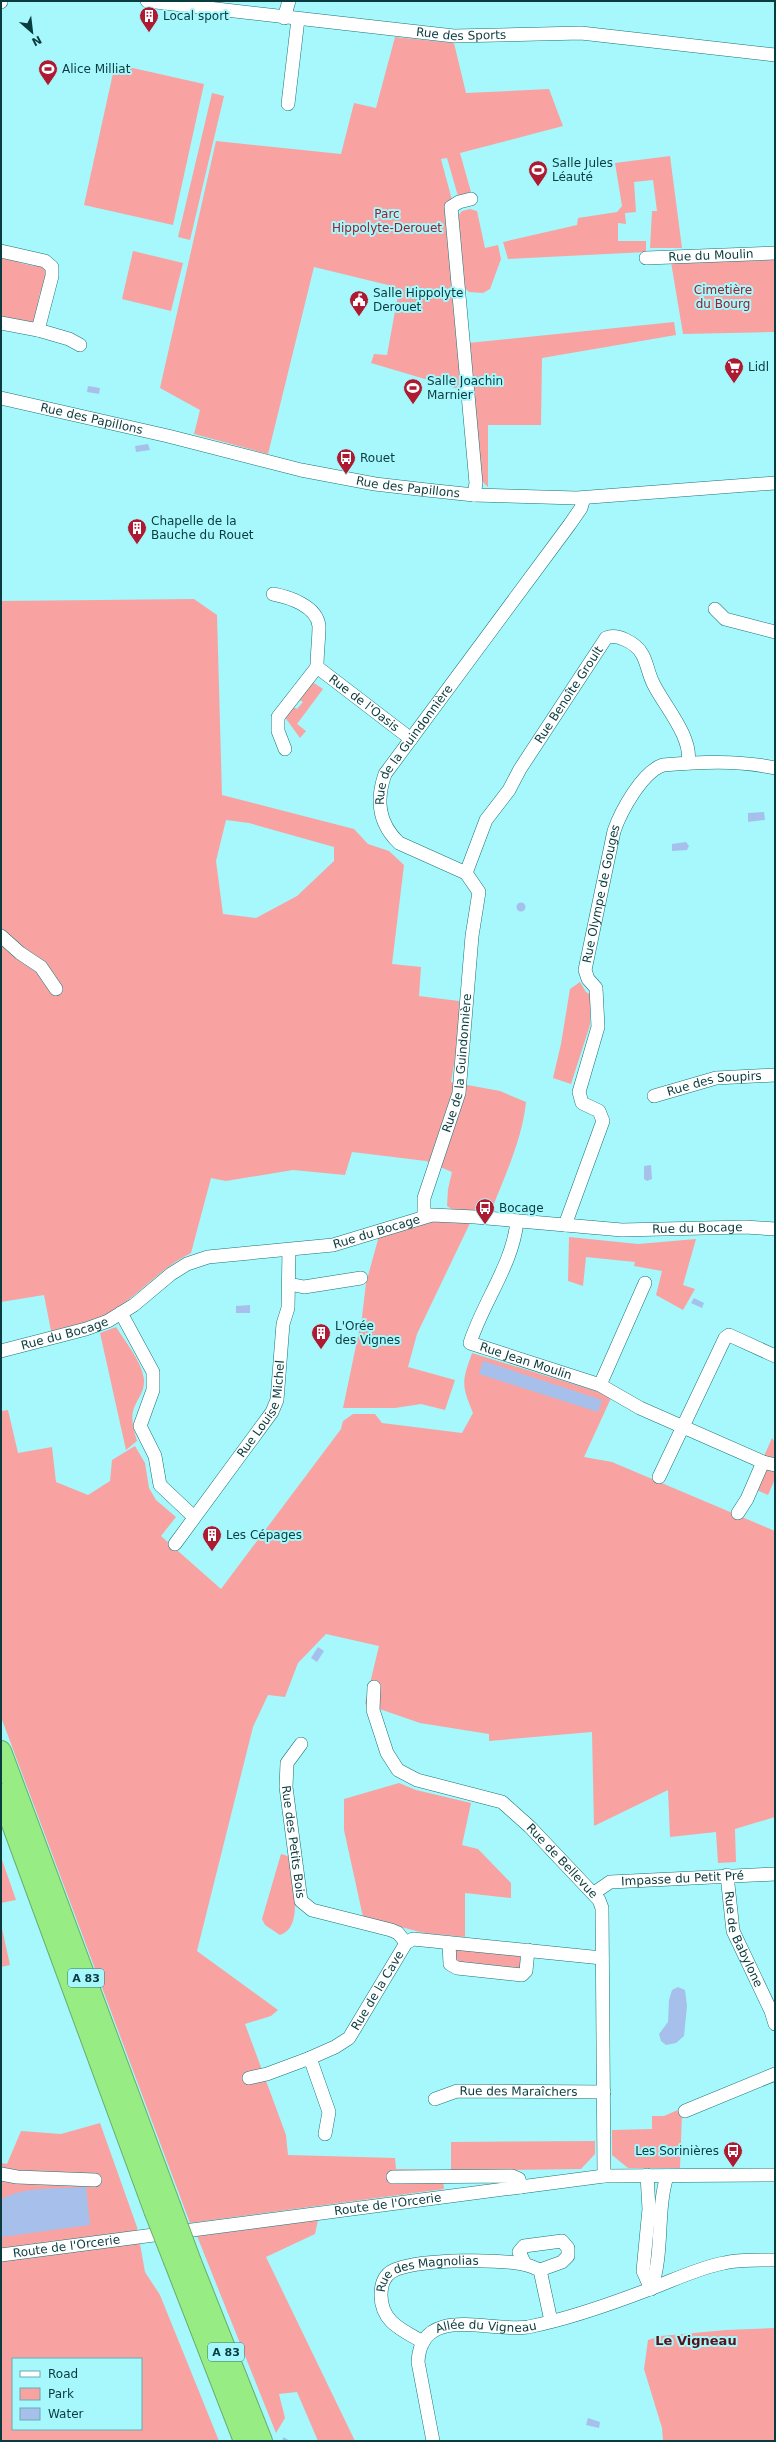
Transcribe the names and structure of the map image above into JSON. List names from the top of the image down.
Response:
{
  "streets": {
    "highway": ["A 83"],
    "street": [
      "Rue des Sports",
      "Rue du Moulin",
      "Rue des Papillons",
      "Rue Benoîte Groult",
      "Rue de l'Oasis",
      "Rue de la Guindonnière",
      "Rue Olympe de Gouges",
      "Rue des Soupirs",
      "Rue du Bocage",
      "Rue Jean Moulin",
      "Rue Louise Michel",
      "Rue des Petits Bois",
      "Rue de Bellevue",
      "Impasse du Petit Pré",
      "Rue de Babylone",
      "Rue de la Cave",
      "Rue des Maraîchers",
      "Route de l'Orcerie",
      "Rue des Magnolias",
      "Allée du Vigneau"
    ]
  },
  "crossings": [
    ["Rue des Papillons", "Rue de la Guindonnière"],
    ["Rue Benoîte Groult", "Rue de la Guindonnière"],
    ["Rue Benoîte Groult", "Rue Olympe de Gouges"],
    ["Rue de l'Oasis", "Rue de la Guindonnière"],
    ["Rue de la Guindonnière", "Rue du Bocage"],
    ["Rue Olympe de Gouges", "Rue du Bocage"],
    ["Rue du Bocage", "Rue Jean Moulin"],
    ["Rue du Bocage", "Rue Louise Michel"],
    ["Rue des Petits Bois", "Rue de la Cave"],
    ["Rue de Bellevue", "Impasse du Petit Pré"],
    ["Rue de Bellevue", "Rue de la Cave"],
    ["Rue de Bellevue", "Rue des Maraîchers"],
    ["Rue de Bellevue", "Route de l'Orcerie"],
    ["Impasse du Petit Pré", "Rue de Babylone"],
    ["Rue des Magnolias", "Allée du Vigneau"]
  ],
  "districts": ["Le Vigneau"],
  "parks": ["Parc Hippolyte-Derouet", "Cimetière du Bourg"],
  "places": {
    "building": [
      "Local sport",
      "Chapelle de la Bauche du Rouet",
      "L'Orée des Vignes",
      "Les Cépages"
    ],
    "sports": ["Alice Milliat", "Salle Jules Léauté", "Salle Joachin Marnier"],
    "public building": ["Salle Hippolyte Derouet"],
    "supermarket": ["Lidl"],
    "bus stop": ["Rouet", "Bocage", "Les Sorinières"]
  },
  "legend": ["Road", "Park", "Water"],
  "north": "bottom right"
}
